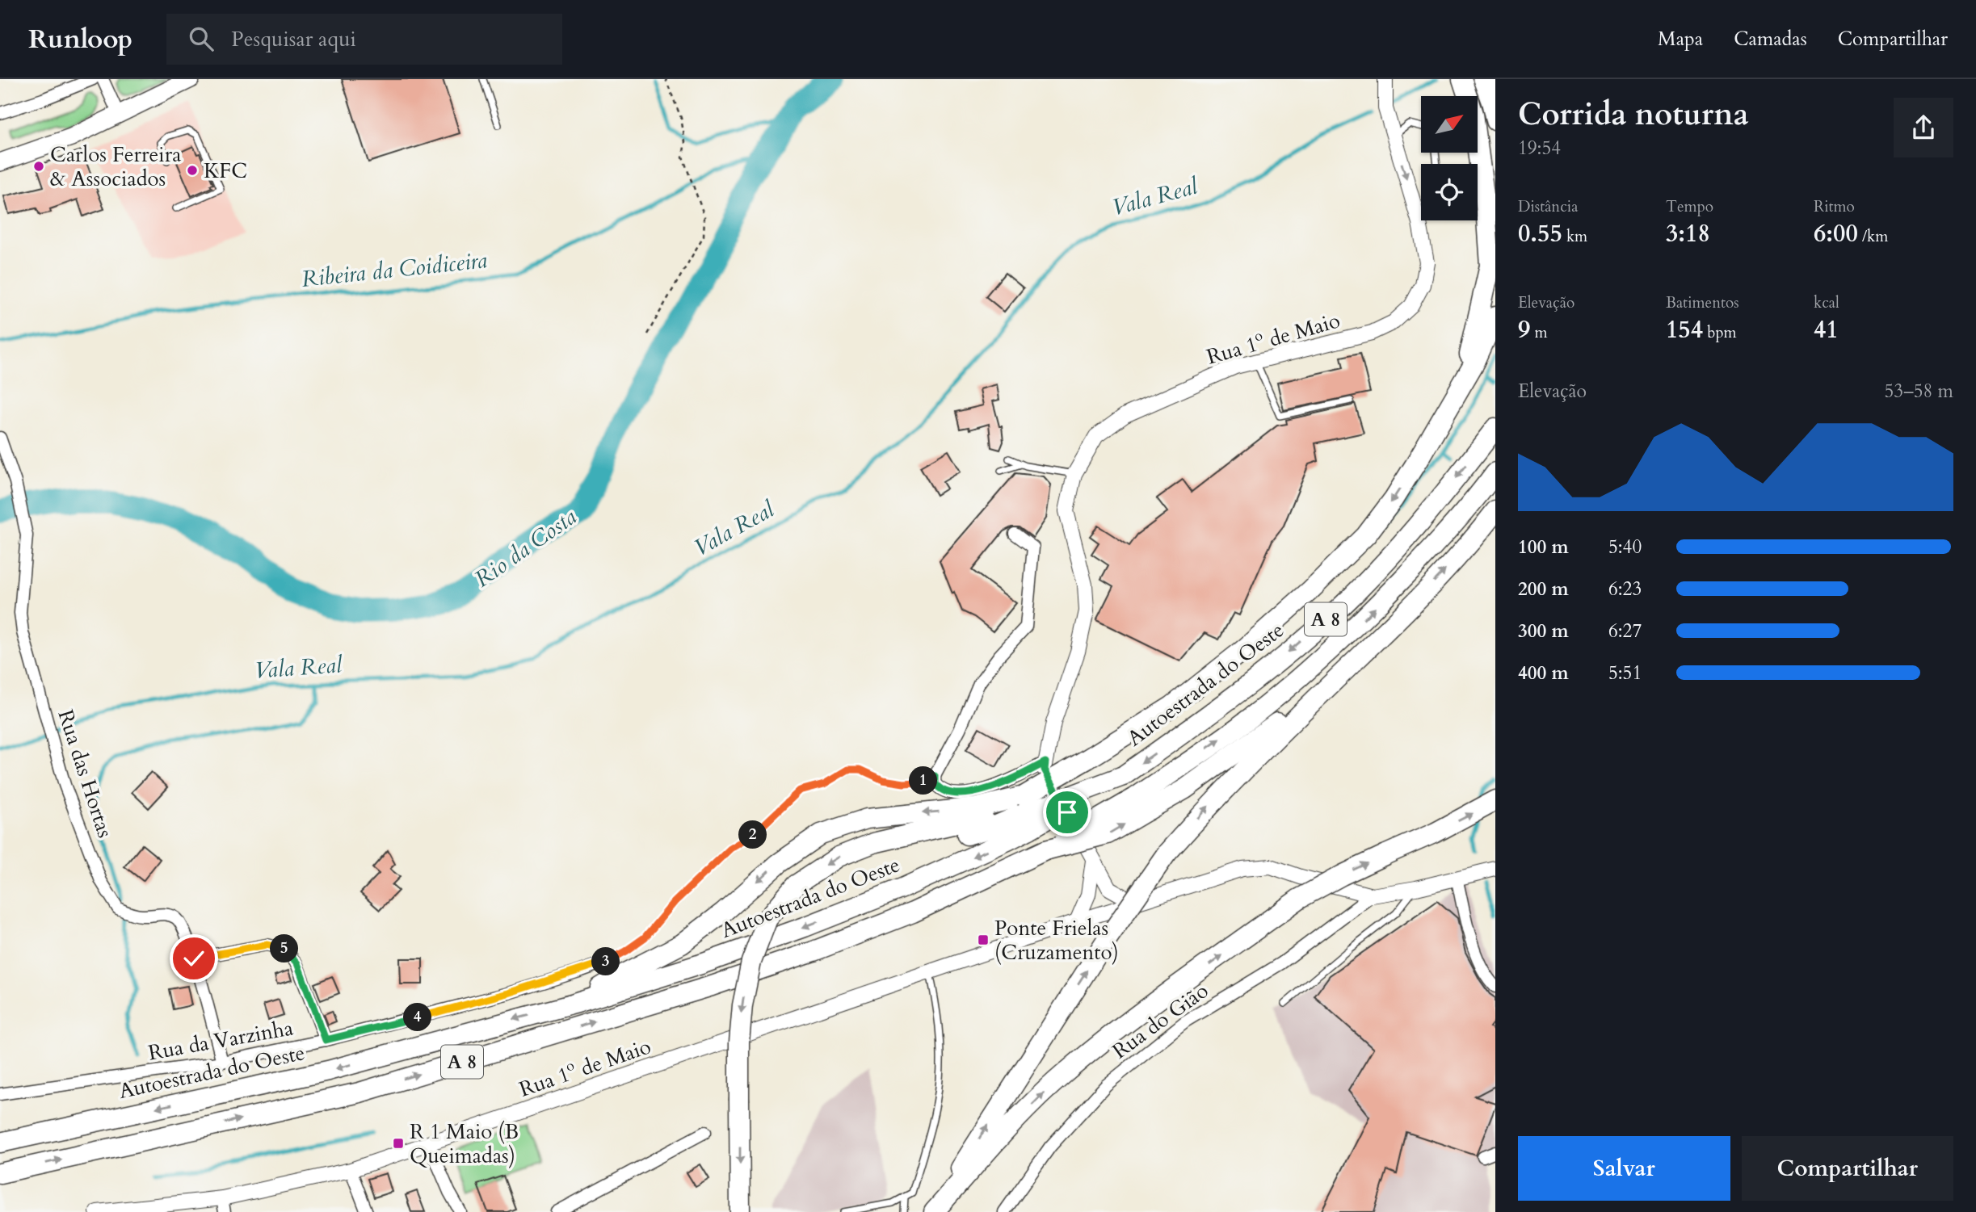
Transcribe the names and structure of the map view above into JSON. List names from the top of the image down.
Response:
{
  "streets": {
    "highway": ["A 8", "Autoestrada do Oeste"],
    "street": [
      "Rua 1º de Maio",
      "Rua das Hortas",
      "Rua do Gião",
      "Rua da Varzinha"
    ]
  },
  "crossings": [
    ["Rua 1º de Maio", "Rua do Gião"],
    ["Rua das Hortas", "Rua da Varzinha"]
  ],
  "water": ["Vala Real", "Ribeira da Coidiceira", "Rio da Costa"],
  "places": {
    "other": ["Carlos Ferreira & Associados", "KFC"],
    "transit": ["Ponte Frielas (Cruzamento)", "R 1 Maio (B Queimadas)"]
  },
  "north": "top right",
  "page": {
    "header": "Runloop",
    "search": "Pesquisar aqui",
    "nav": ["Mapa", "Camadas", "Compartilhar"],
    "heading": ["Corrida noturna", "19:54"],
    "stats": [
      ["Distância", "0.55 km"],
      ["Tempo", "3:18"],
      ["Ritmo", "6:00 /km"],
      ["Elevação", "9 m"],
      ["Batimentos", "154 bpm"],
      ["kcal", "41"]
    ],
    "chart": ["Elevação", "53–58 m"],
    "list": [
      {
        "name": "100 m",
        "note": "5:40"
      },
      {
        "name": "200 m",
        "note": "6:23"
      },
      {
        "name": "300 m",
        "note": "6:27"
      },
      {
        "name": "400 m",
        "note": "5:51"
      }
    ],
    "pins": [
      "1",
      "2",
      "5",
      "3",
      "4"
    ],
    "buttons": ["Salvar", "Compartilhar"]
  }
}
